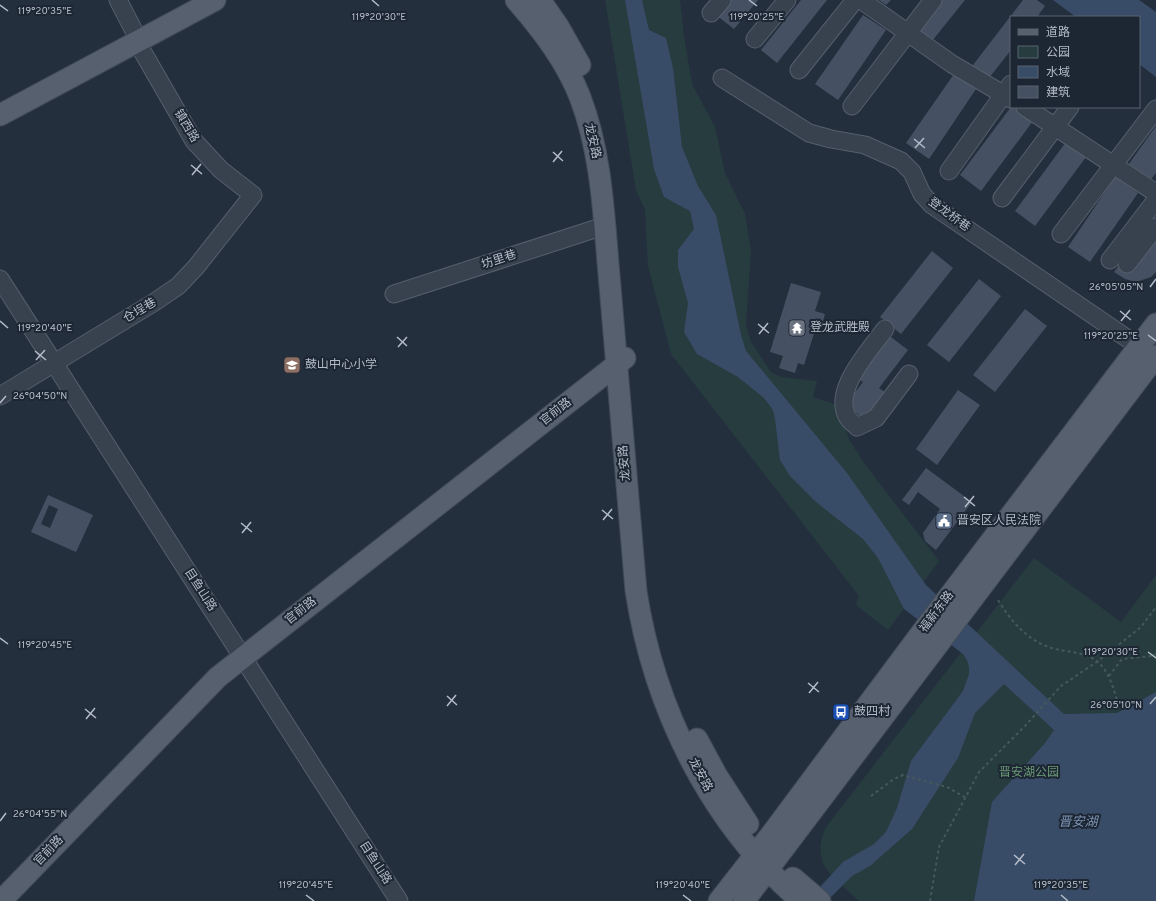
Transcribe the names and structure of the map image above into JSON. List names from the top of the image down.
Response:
{
  "streets": {
    "main road": ["龙安路", "官前路", "福新东路"],
    "street": [
      "镇西路",
      "登龙桥巷",
      "坊里巷",
      "仓埕巷",
      "目鱼山路"
    ]
  },
  "crossings": [
    ["镇西路", "仓埕巷"],
    ["龙安路", "坊里巷"],
    ["龙安路", "官前路"],
    ["龙安路", "福新东路"],
    ["登龙桥巷", "福新东路"],
    ["仓埕巷", "目鱼山路"],
    ["官前路", "目鱼山路"]
  ],
  "water": ["晋安湖"],
  "parks": ["晋安湖公园"],
  "places": {
    "temple": ["登龙武胜殿"],
    "school or university": ["鼓山中心小学"],
    "public building": ["晋安区人民法院"],
    "bus stop": ["鼓四村"]
  },
  "legend": [
    "道路",
    "公园",
    "水域",
    "建筑"
  ],
  "coordinates": [
    "119°20'35\"E",
    "119°20'30\"E",
    "119°20'25\"E",
    "26°05'05\"N",
    "119°20'40\"E",
    "26°04'50\"N",
    "119°20'45\"E",
    "26°05'10\"N",
    "26°04'55\"N"
  ]
}
